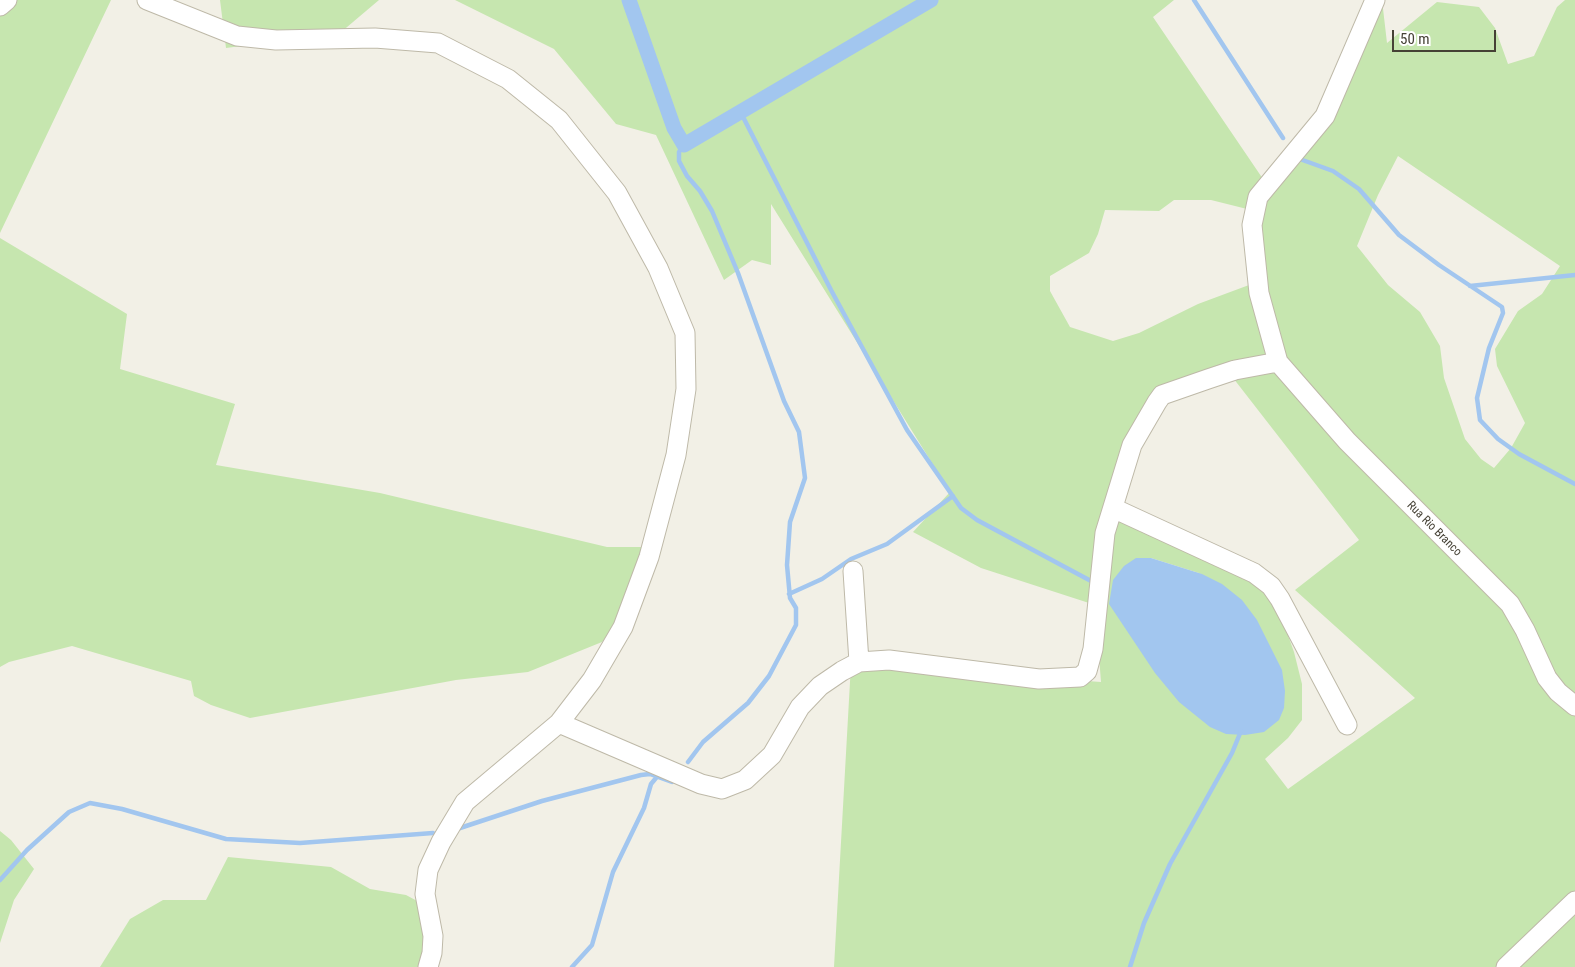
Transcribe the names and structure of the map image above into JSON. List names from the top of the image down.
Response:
{
  "streets": {
    "street": ["Rua Rio Branco"]
  },
  "scale_bar": "50 m"
}
